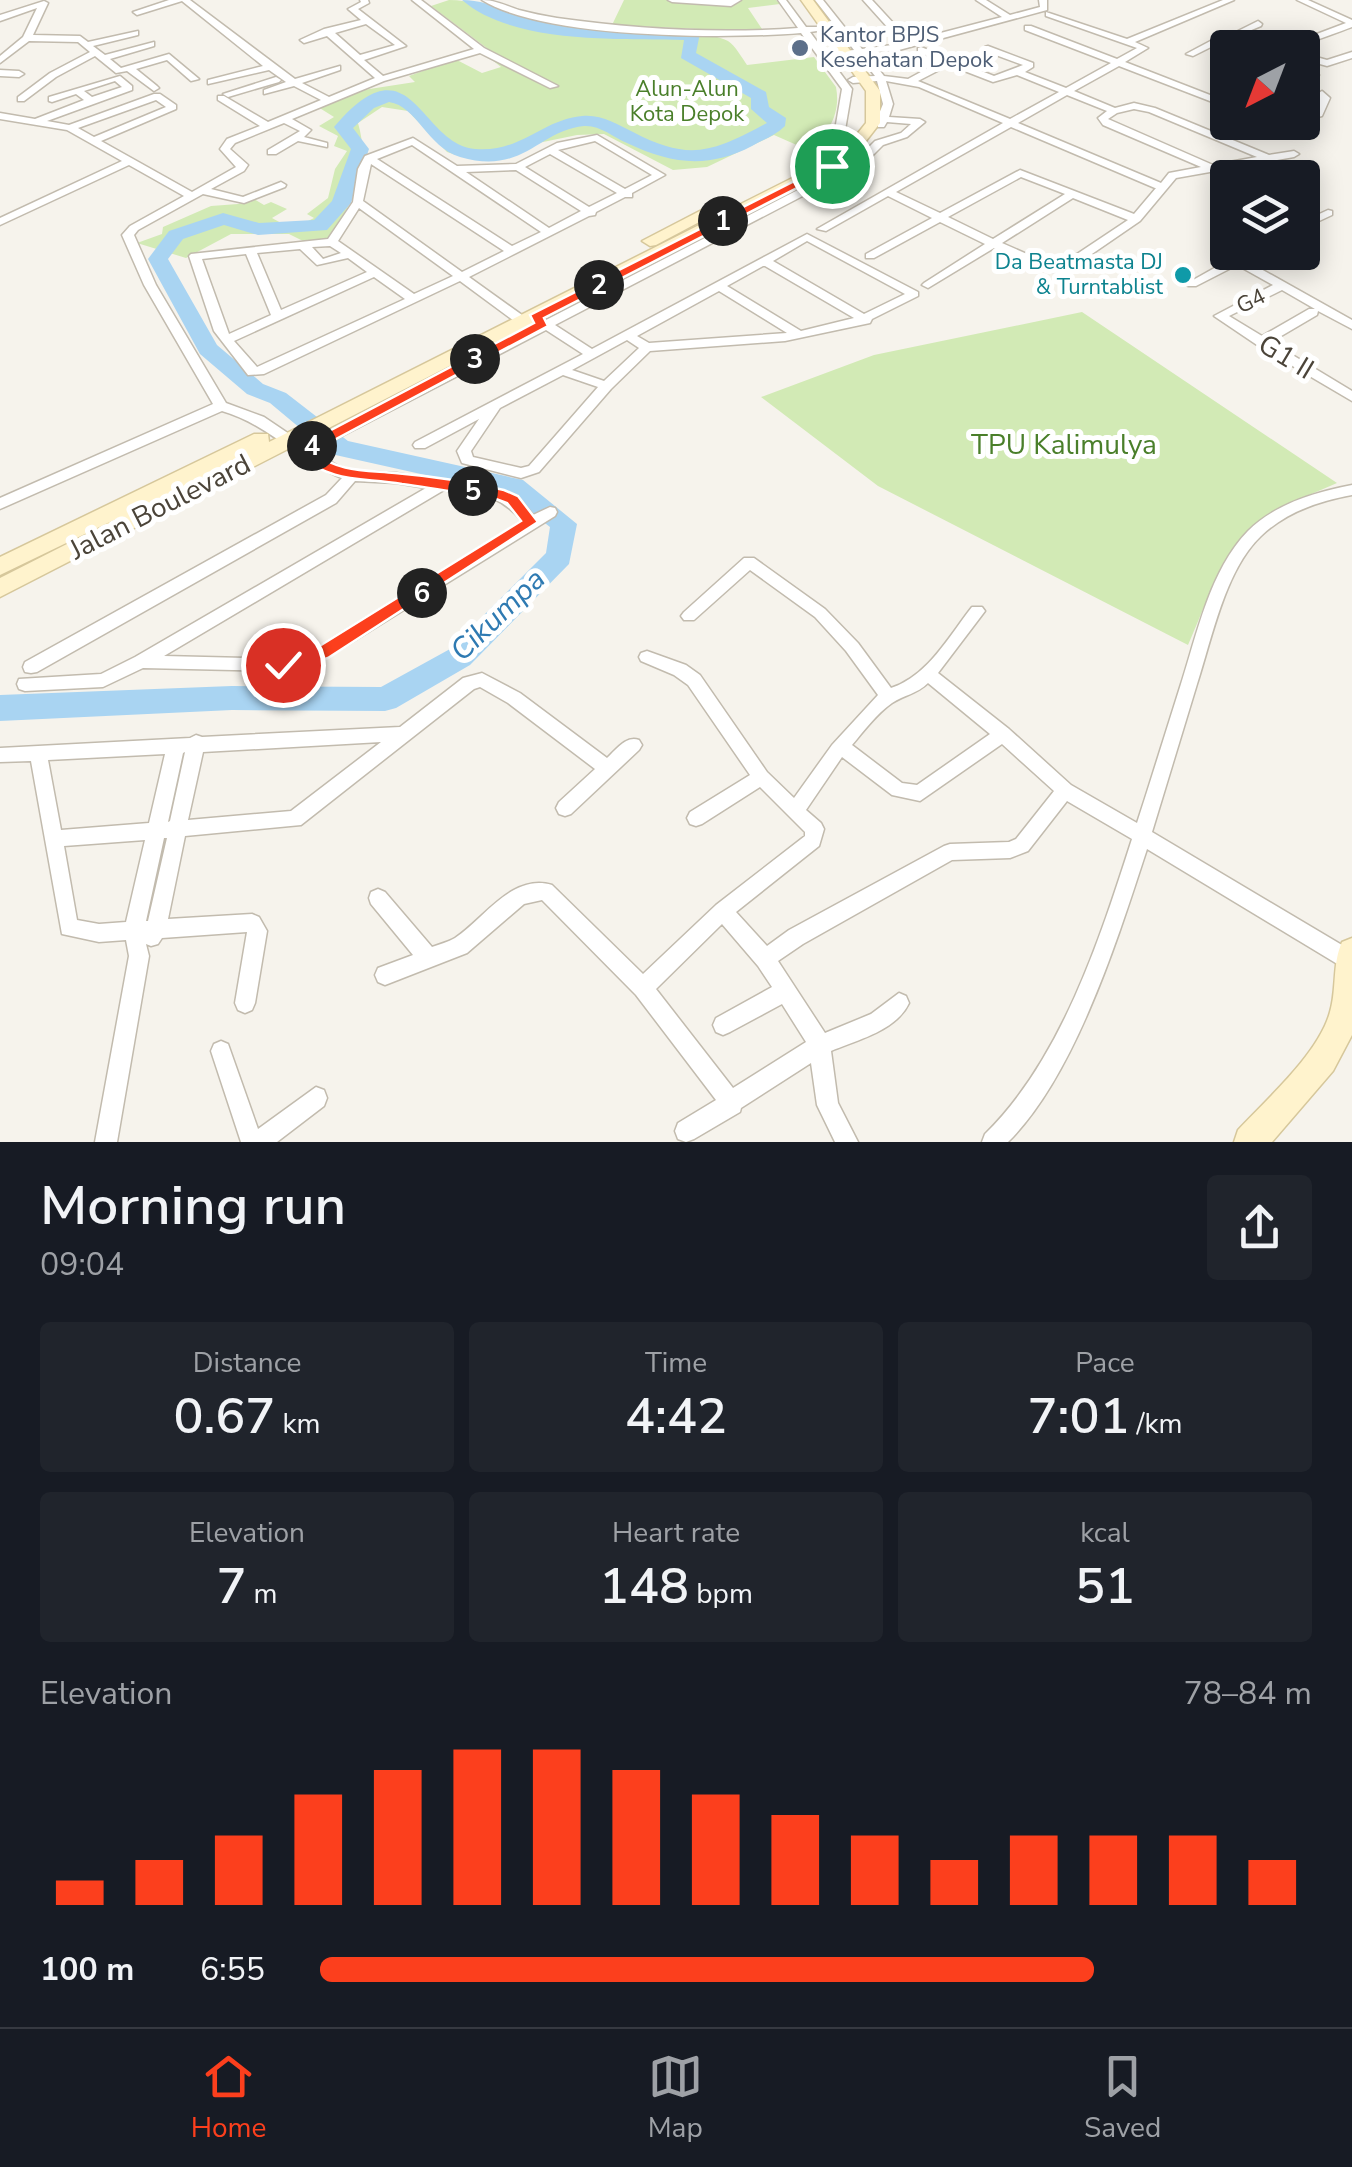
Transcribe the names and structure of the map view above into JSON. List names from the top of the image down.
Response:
{
  "streets": {
    "main road": ["Jalan Boulevard"],
    "street": ["G4", "G1 II"]
  },
  "crossings": [
    ["G4", "G1 II"]
  ],
  "water": ["Cikumpa"],
  "parks": ["Alun-Alun Kota Depok", "TPU Kalimulya"],
  "places": ["Kantor BPJS Kesehatan Depok", "Da Beatmasta DJ & Turntablist"],
  "north": "bottom left",
  "page": {
    "pins": [
      "1",
      "2",
      "3",
      "4",
      "5",
      "6"
    ],
    "heading": ["Morning run", "09:04"],
    "stats": [
      ["Distance", "0.67 km"],
      ["Time", "4:42"],
      ["Pace", "7:01 /km"],
      ["Elevation", "7 m"],
      ["Heart rate", "148 bpm"],
      ["kcal", "51"]
    ],
    "chart": ["Elevation", "78–84 m"],
    "list": [
      {
        "name": "100 m",
        "note": "6:55"
      }
    ],
    "tabs": ["Home", "Map", "Saved"]
  }
}
